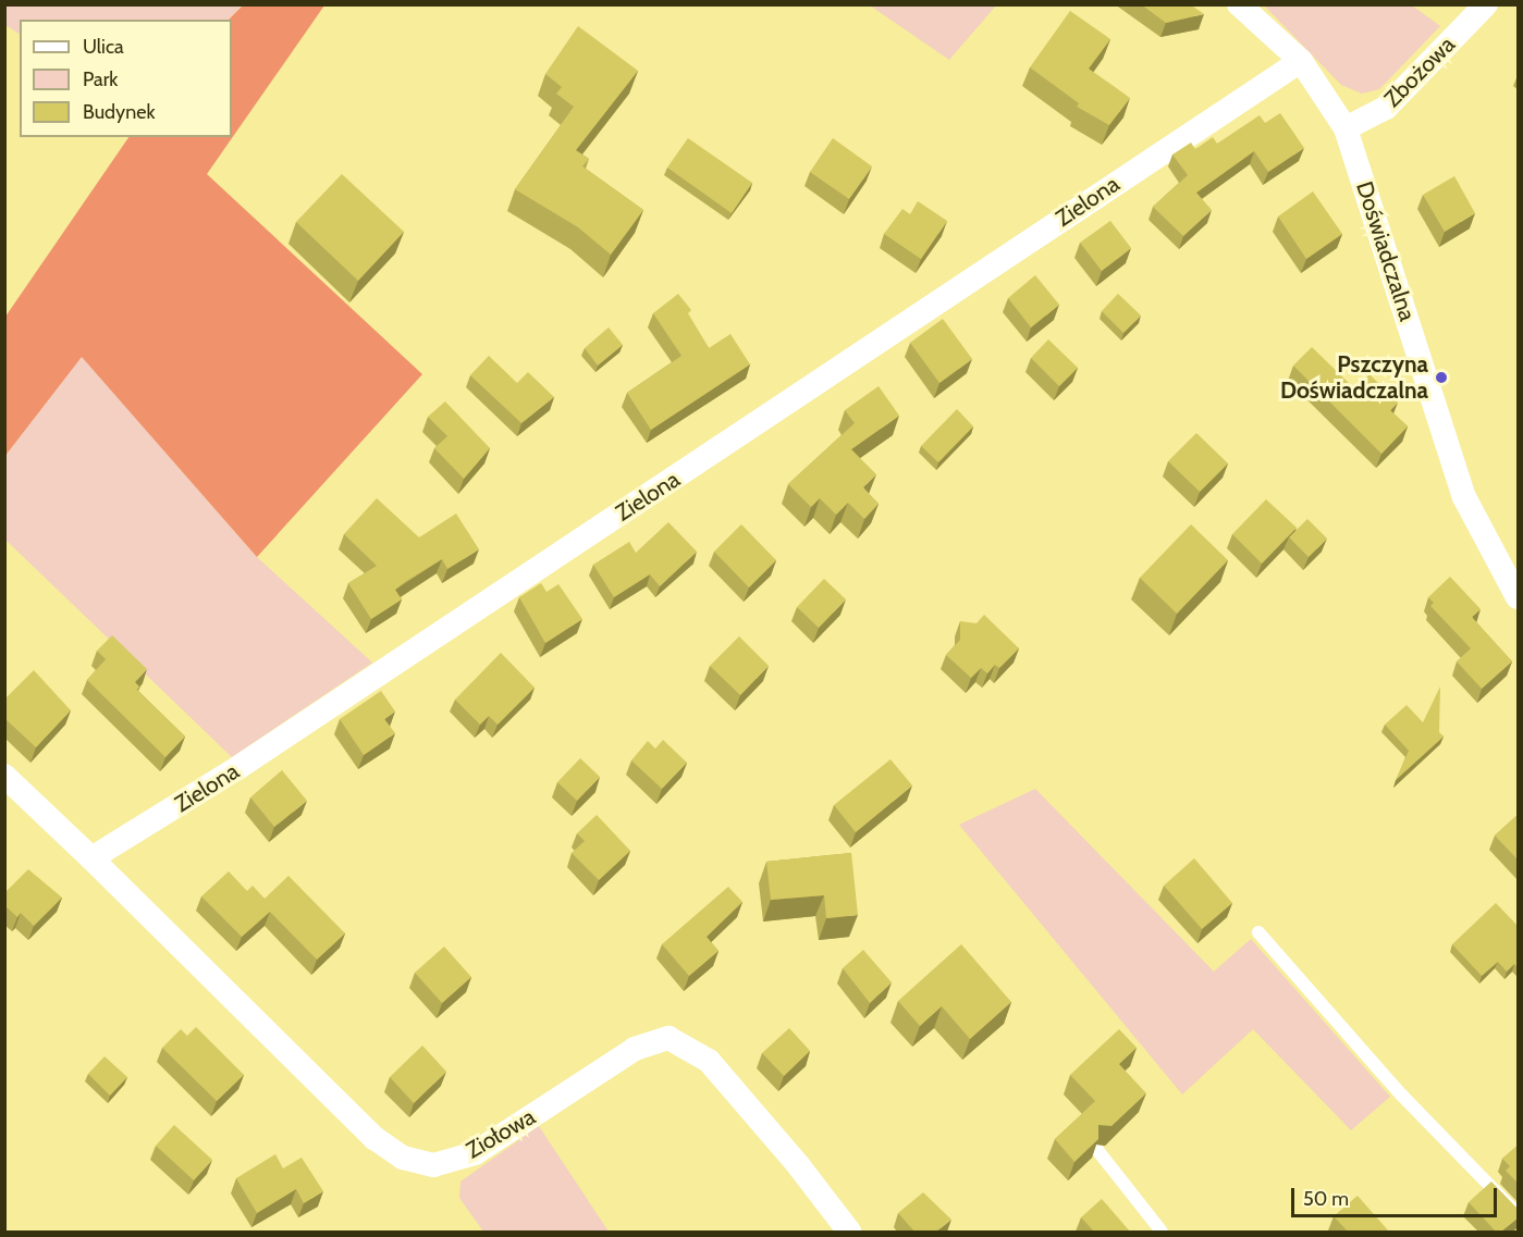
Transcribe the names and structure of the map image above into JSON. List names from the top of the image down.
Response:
{
  "streets": {
    "street": [
      "Zbożowa",
      "Zielona",
      "Doświadczalna",
      "Ziołowa"
    ]
  },
  "crossings": [
    ["Zbożowa", "Doświadczalna"],
    ["Zielona", "Doświadczalna"],
    ["Zielona", "Ziołowa"]
  ],
  "places": ["Pszczyna Doświadczalna"],
  "legend": ["Ulica", "Park", "Budynek"],
  "scale_bar": "50 m"
}
